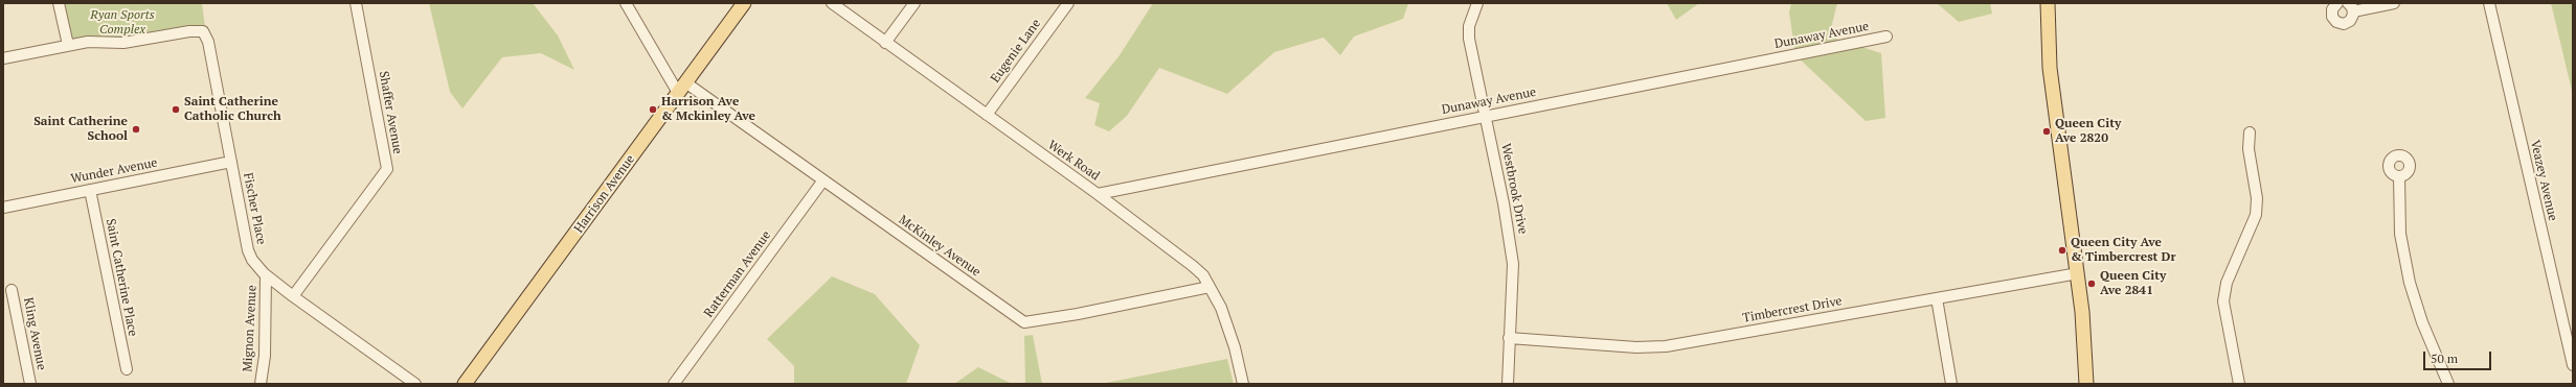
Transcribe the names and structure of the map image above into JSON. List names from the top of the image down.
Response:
{
  "streets": {
    "main road": ["Harrison Avenue"],
    "street": [
      "Dunaway Avenue",
      "Eugenie Lane",
      "Shaffer Avenue",
      "Werk Road",
      "Wunder Avenue",
      "Veazey Avenue",
      "Westbrook Drive",
      "Fischer Place",
      "McKinley Avenue",
      "Ratterman Avenue",
      "Saint Catherine Place",
      "Timbercrest Drive",
      "Mignon Avenue",
      "Kling Avenue"
    ]
  },
  "crossings": [
    ["Dunaway Avenue", "Werk Road"],
    ["Dunaway Avenue", "Westbrook Drive"],
    ["Eugenie Lane", "Werk Road"],
    ["Shaffer Avenue", "Fischer Place"],
    ["Werk Road", "McKinley Avenue"],
    ["Wunder Avenue", "Fischer Place"],
    ["Wunder Avenue", "Saint Catherine Place"],
    ["Westbrook Drive", "Timbercrest Drive"],
    ["Harrison Avenue", "McKinley Avenue"],
    ["Fischer Place", "Mignon Avenue"],
    ["McKinley Avenue", "Ratterman Avenue"]
  ],
  "parks": ["Ryan Sports Complex"],
  "places": [
    "Saint Catherine Catholic Church",
    "Harrison Ave & Mckinley Ave",
    "Saint Catherine School",
    "Queen City Ave 2820",
    "Queen City Ave & Timbercrest Dr",
    "Queen City Ave 2841"
  ],
  "scale_bar": "50 m"
}
